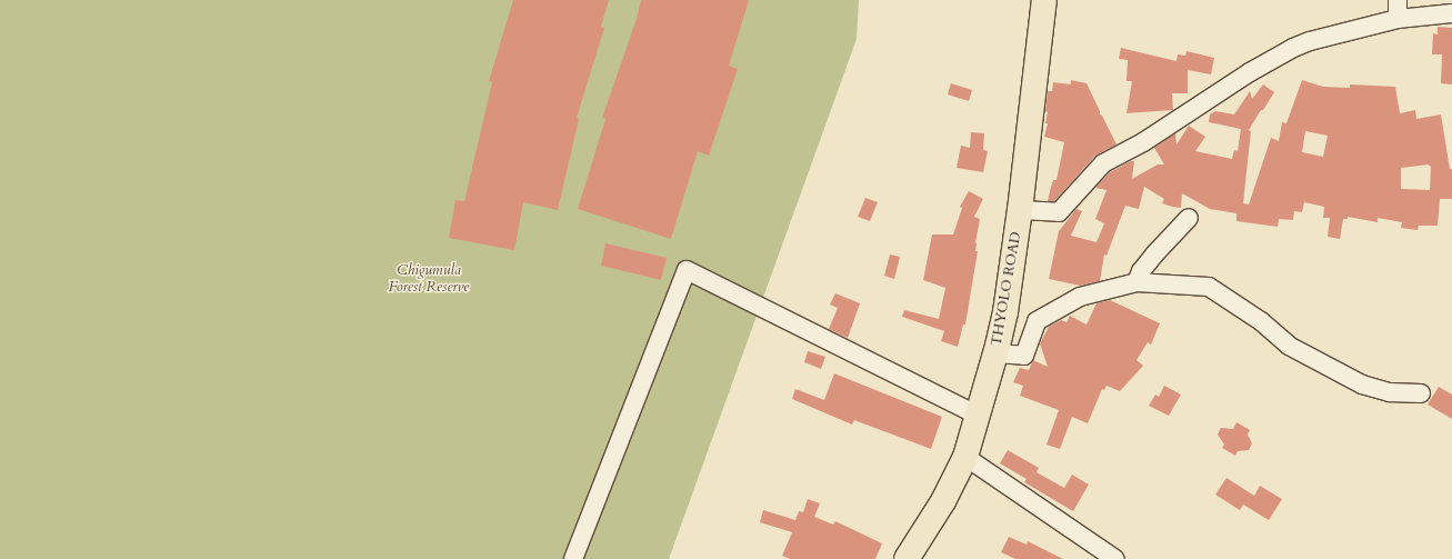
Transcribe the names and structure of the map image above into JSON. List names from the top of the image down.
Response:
{
  "streets": {
    "highway": ["THYOLO ROAD"]
  },
  "parks": ["Chigumula Forest Reserve"]
}
